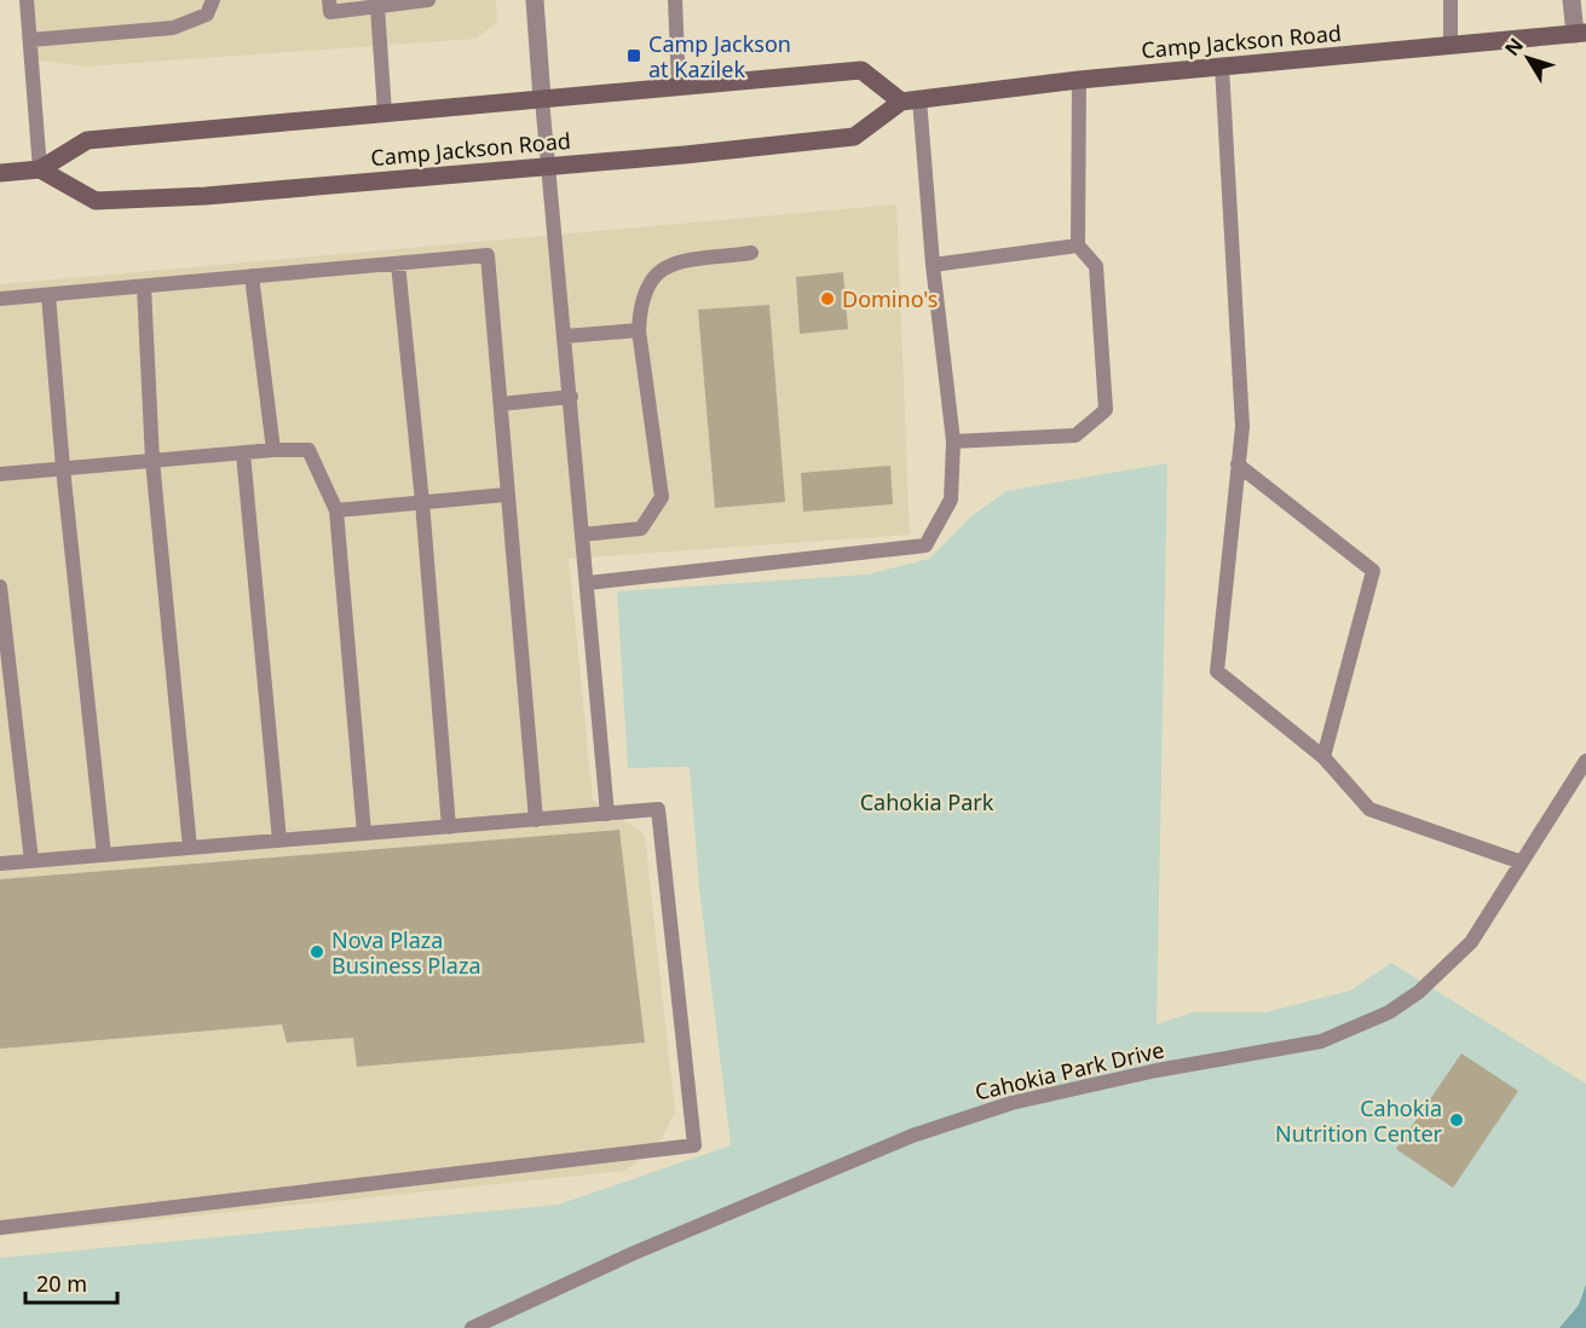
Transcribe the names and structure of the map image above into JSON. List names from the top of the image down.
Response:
{
  "streets": {
    "main road": ["Camp Jackson Road"],
    "lane": ["Cahokia Park Drive"]
  },
  "parks": ["Cahokia Park"],
  "places": {
    "transit": ["Camp Jackson at Kazilek"],
    "other": ["Domino's", "Nova Plaza Business Plaza", "Cahokia Nutrition Center"]
  },
  "scale_bar": "20 m",
  "north": "top left"
}
